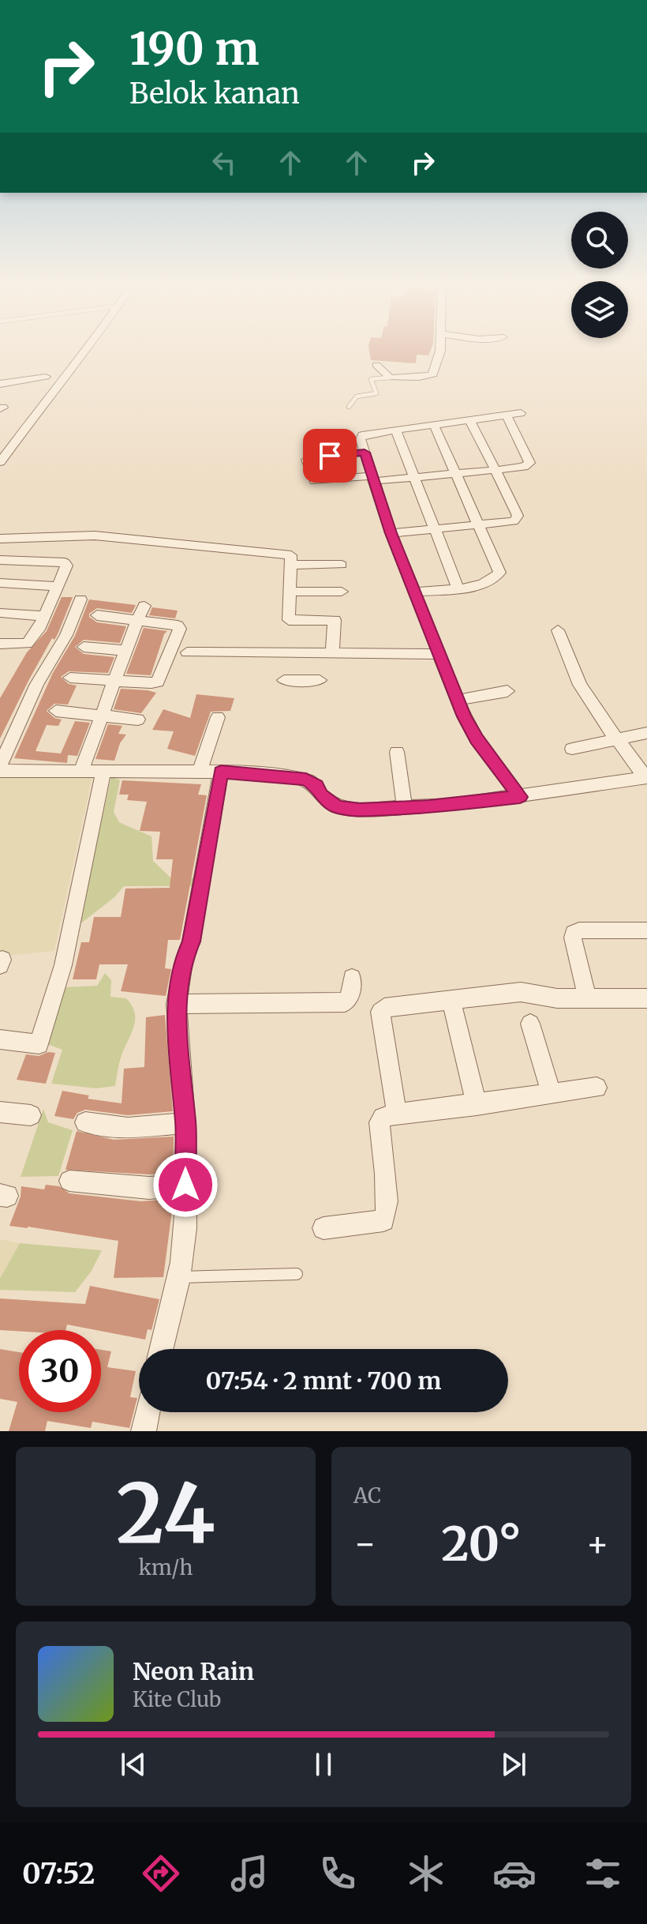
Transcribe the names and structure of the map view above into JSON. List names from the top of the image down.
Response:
{
  "page": {
    "turn": ["190 m", "Belok kanan"],
    "limit": "30",
    "trip": "07:54 · 2 mnt · 700 m",
    "tile": [
      ["24", "km/h"],
      "AC"
    ],
    "heat": ["−", "20°", "+"],
    "song": ["Neon Rain", "Kite Club"],
    "tabs": "07:52"
  }
}
